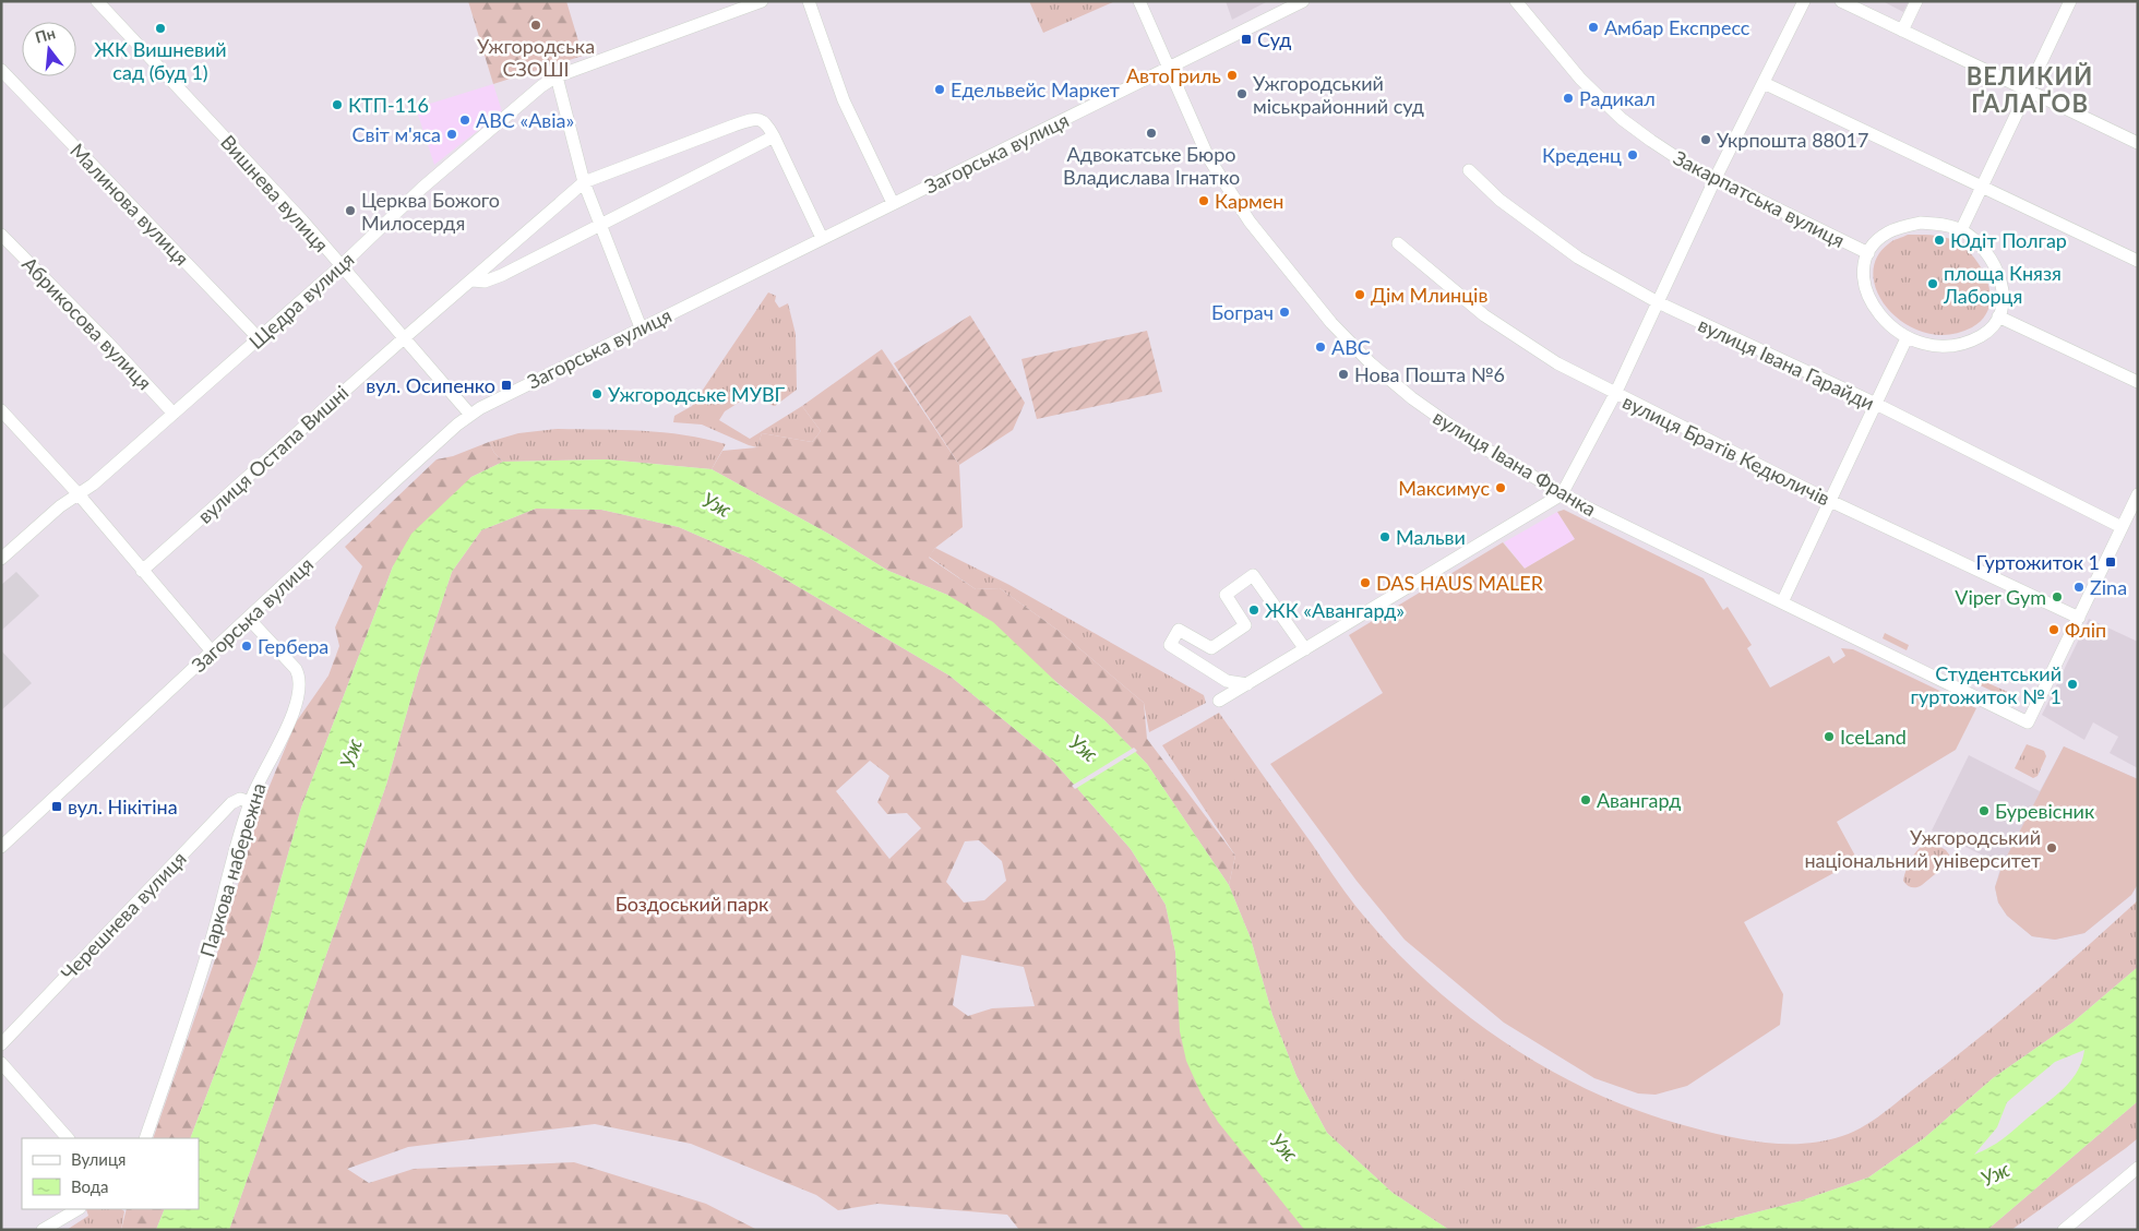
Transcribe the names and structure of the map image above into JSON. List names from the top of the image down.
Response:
{
  "streets": {
    "street": [
      "Загорська вулиця",
      "Вишнева вулиця",
      "Закарпатська вулиця",
      "Малинова вулиця",
      "Щедра вулиця",
      "Абрикосова вулиця",
      "вулиця Івана Гарайди",
      "вулиця Братів Кедюличів",
      "вулиця Остапа Вишні",
      "вулиця Івана Франка",
      "Паркова набережна",
      "Черешнева вулиця"
    ]
  },
  "crossings": [
    ["Загорська вулиця", "Вишнева вулиця"],
    ["Загорська вулиця", "вулиця Івана Франка"],
    ["Загорська вулиця", "Паркова набережна"],
    ["Вишнева вулиця", "Щедра вулиця"],
    ["Вишнева вулиця", "вулиця Остапа Вишні"],
    ["Малинова вулиця", "Щедра вулиця"],
    ["Щедра вулиця", "Абрикосова вулиця"],
    ["вулиця Братів Кедюличів", "вулиця Івана Франка"],
    ["Паркова набережна", "Черешнева вулиця"]
  ],
  "districts": ["ВЕЛИКИЙ ҐАЛАҐОВ"],
  "water": ["Уж"],
  "parks": ["Боздоський парк"],
  "places": {
    "other": [
      "Ужгородська СЗОШІ",
      "Амбар Експресс",
      "ЖК Вишневий сад (буд 1)",
      "АвтоГриль",
      "Едельвейс Маркет",
      "Ужгородський міськрайонний суд",
      "Радикал",
      "КТП-116",
      "ABC «Авіа»",
      "Адвокатське Бюро Владислава Ігнатко",
      "Світ м'яса",
      "Укрпошта 88017",
      "Креденц",
      "Кармен",
      "Церква Божого Милосердя",
      "Юдіт Полгар",
      "площа Князя Лаборця",
      "Дім Млинців",
      "Бограч",
      "ABC",
      "Нова Пошта №6",
      "Ужгородське МУВГ",
      "Максимус",
      "Мальви",
      "DAS HAUS MALER",
      "Zina",
      "Viper Gym",
      "ЖК «Авангард»",
      "Фліп",
      "Гербера",
      "Студентський гуртожиток № 1",
      "IceLand",
      "Авангард",
      "Буревісник",
      "Ужгородський національний університет"
    ],
    "transit": [
      "Суд",
      "вул. Осипенко",
      "Гуртожиток 1",
      "вул. Нікітіна"
    ]
  },
  "legend": ["Вулиця", "Вода"],
  "north": "top"
}
